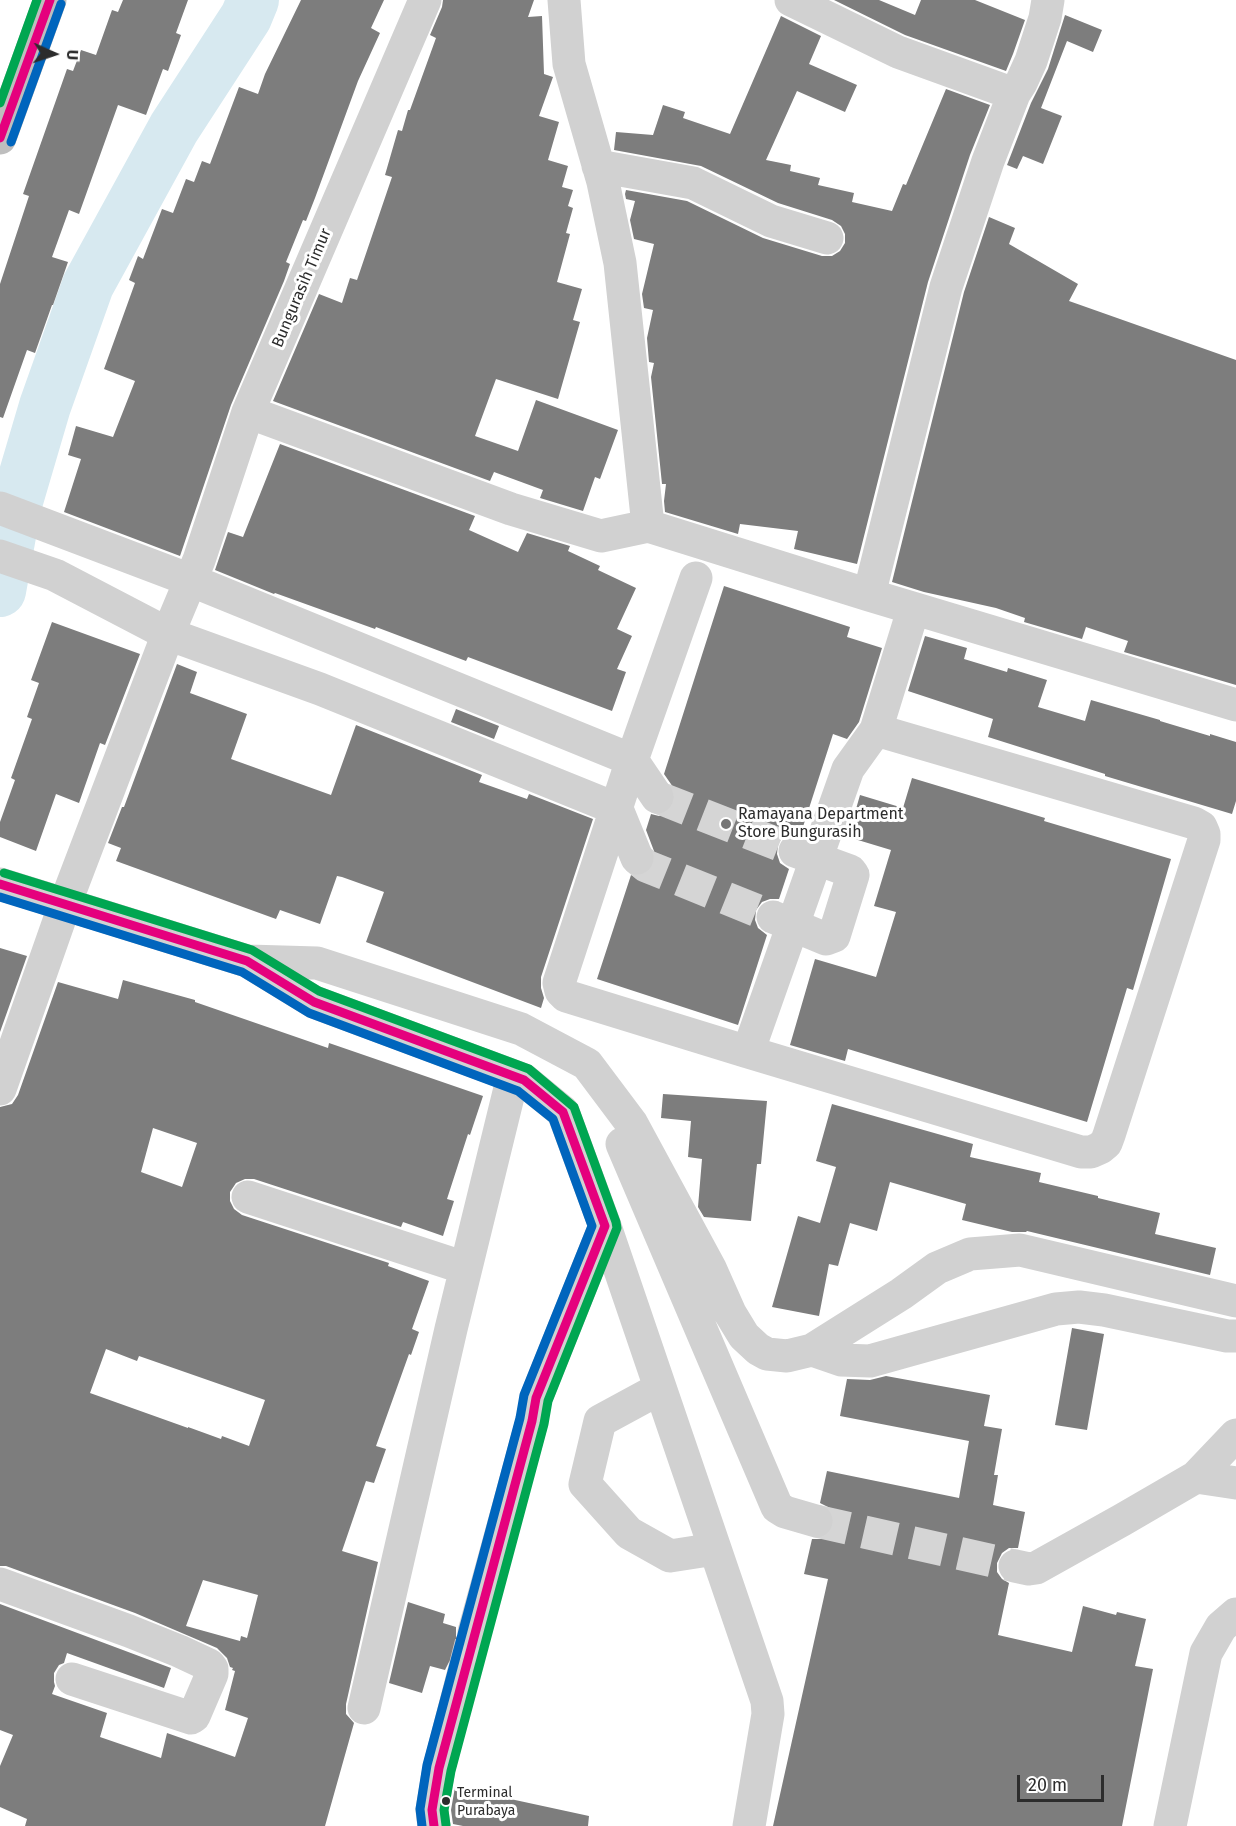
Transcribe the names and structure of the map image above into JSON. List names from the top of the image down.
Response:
{
  "streets": {
    "street": ["Bungurasih Timur"]
  },
  "places": ["Ramayana Department Store Bungurasih", "Terminal Purabaya"],
  "scale_bar": "20 m",
  "north": "right"
}
